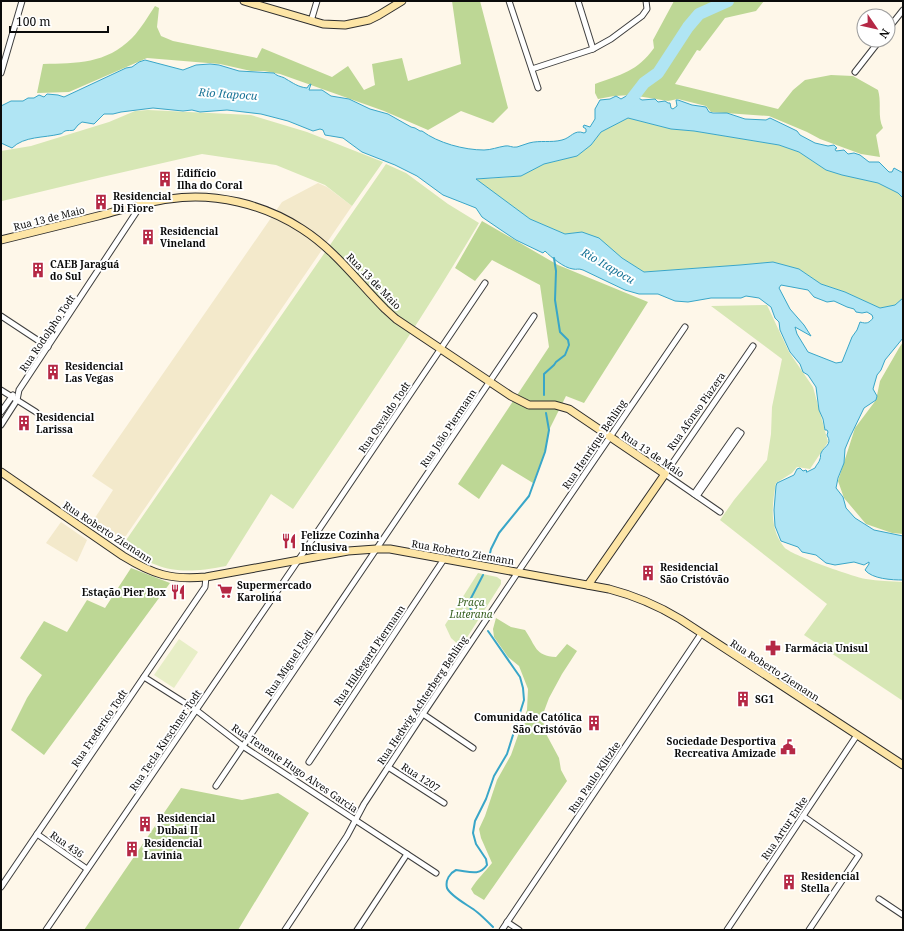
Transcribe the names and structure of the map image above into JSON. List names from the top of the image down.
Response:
{
  "streets": {
    "main road": ["Rua 13 de Maio", "Rua Afonso Piazera", "Rua Roberto Ziemann"],
    "street": [
      "Rua Rodolpho Todt",
      "Rua Osvaldo Todt",
      "Rua João Piermann",
      "Rua Henrique Behling",
      "Rua Hildegard Piermann",
      "Rua Miguel Fodi",
      "Rua Hedwig Achterberg Behling",
      "Rua Frederico Todt",
      "Rua Tecla Kirschner Todt",
      "Rua Tenente Hugo Alves Garcia",
      "Rua 1207",
      "Rua Paulo Klitzke",
      "Rua Artur Enke",
      "Rua 436"
    ]
  },
  "crossings": [
    ["Rua 13 de Maio", "Rua Rodolpho Todt"],
    ["Rua 13 de Maio", "Rua Afonso Piazera"],
    ["Rua 13 de Maio", "Rua Osvaldo Todt"],
    ["Rua 13 de Maio", "Rua João Piermann"],
    ["Rua 13 de Maio", "Rua Henrique Behling"],
    ["Rua Afonso Piazera", "Rua Roberto Ziemann"],
    ["Rua Osvaldo Todt", "Rua Roberto Ziemann"],
    ["Rua Osvaldo Todt", "Rua Tecla Kirschner Todt"],
    ["Rua João Piermann", "Rua Roberto Ziemann"],
    ["Rua João Piermann", "Rua Miguel Fodi"],
    ["Rua Henrique Behling", "Rua Roberto Ziemann"],
    ["Rua Henrique Behling", "Rua Hedwig Achterberg Behling"],
    ["Rua Roberto Ziemann", "Rua Hildegard Piermann"],
    ["Rua Roberto Ziemann", "Rua Miguel Fodi"],
    ["Rua Roberto Ziemann", "Rua Hedwig Achterberg Behling"],
    ["Rua Roberto Ziemann", "Rua Frederico Todt"],
    ["Rua Roberto Ziemann", "Rua Tecla Kirschner Todt"],
    ["Rua Roberto Ziemann", "Rua Paulo Klitzke"],
    ["Rua Roberto Ziemann", "Rua Artur Enke"],
    ["Rua Miguel Fodi", "Rua Tenente Hugo Alves Garcia"],
    ["Rua Hedwig Achterberg Behling", "Rua Tenente Hugo Alves Garcia"],
    ["Rua Hedwig Achterberg Behling", "Rua 1207"],
    ["Rua Frederico Todt", "Rua Tenente Hugo Alves Garcia"],
    ["Rua Frederico Todt", "Rua 436"],
    ["Rua Tecla Kirschner Todt", "Rua Tenente Hugo Alves Garcia"],
    ["Rua Tecla Kirschner Todt", "Rua 436"]
  ],
  "water": ["Rio Itapocu"],
  "parks": ["Praça Luterana"],
  "places": {
    "building": [
      "Edifício Ilha do Coral",
      "Residencial Di Fiore",
      "Residencial Vineland",
      "CAEB Jaraguá do Sul",
      "Residencial Las Vegas",
      "Residencial Larissa",
      "Residencial São Cristóvão",
      "SG1",
      "Comunidade Católica São Cristóvão",
      "Residencial Dubai II",
      "Residencial Lavinia",
      "Residencial Stella"
    ],
    "restaurant": ["Felizze Cozinha Inclusiva", "Estação Pier Box"],
    "supermarket": ["Supermercado Karolina"],
    "pharmacy": ["Farmácia Unisul"],
    "public building": ["Sociedade Desportiva Recreativa Amizade"]
  },
  "scale_bar": "100 m",
  "north": "bottom right"
}
